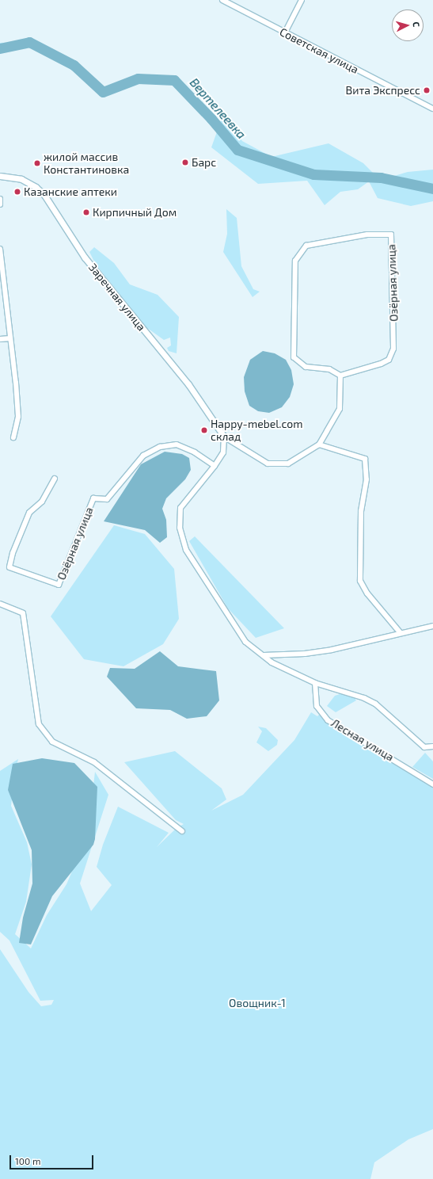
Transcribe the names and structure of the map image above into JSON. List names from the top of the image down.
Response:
{
  "streets": {
    "street": [
      "Советская улица",
      "Озёрная улица",
      "Заречная улица",
      "Лесная улица"
    ]
  },
  "water": ["Вертелеевка"],
  "parks": ["Овощник-1"],
  "places": [
    "Вита Экспресс",
    "Барс",
    "жилой массив Константиновка",
    "Казанские аптеки",
    "Кирпичный Дом",
    "Happy-mebel.com склад"
  ],
  "scale_bar": "100 m",
  "north": "right"
}
